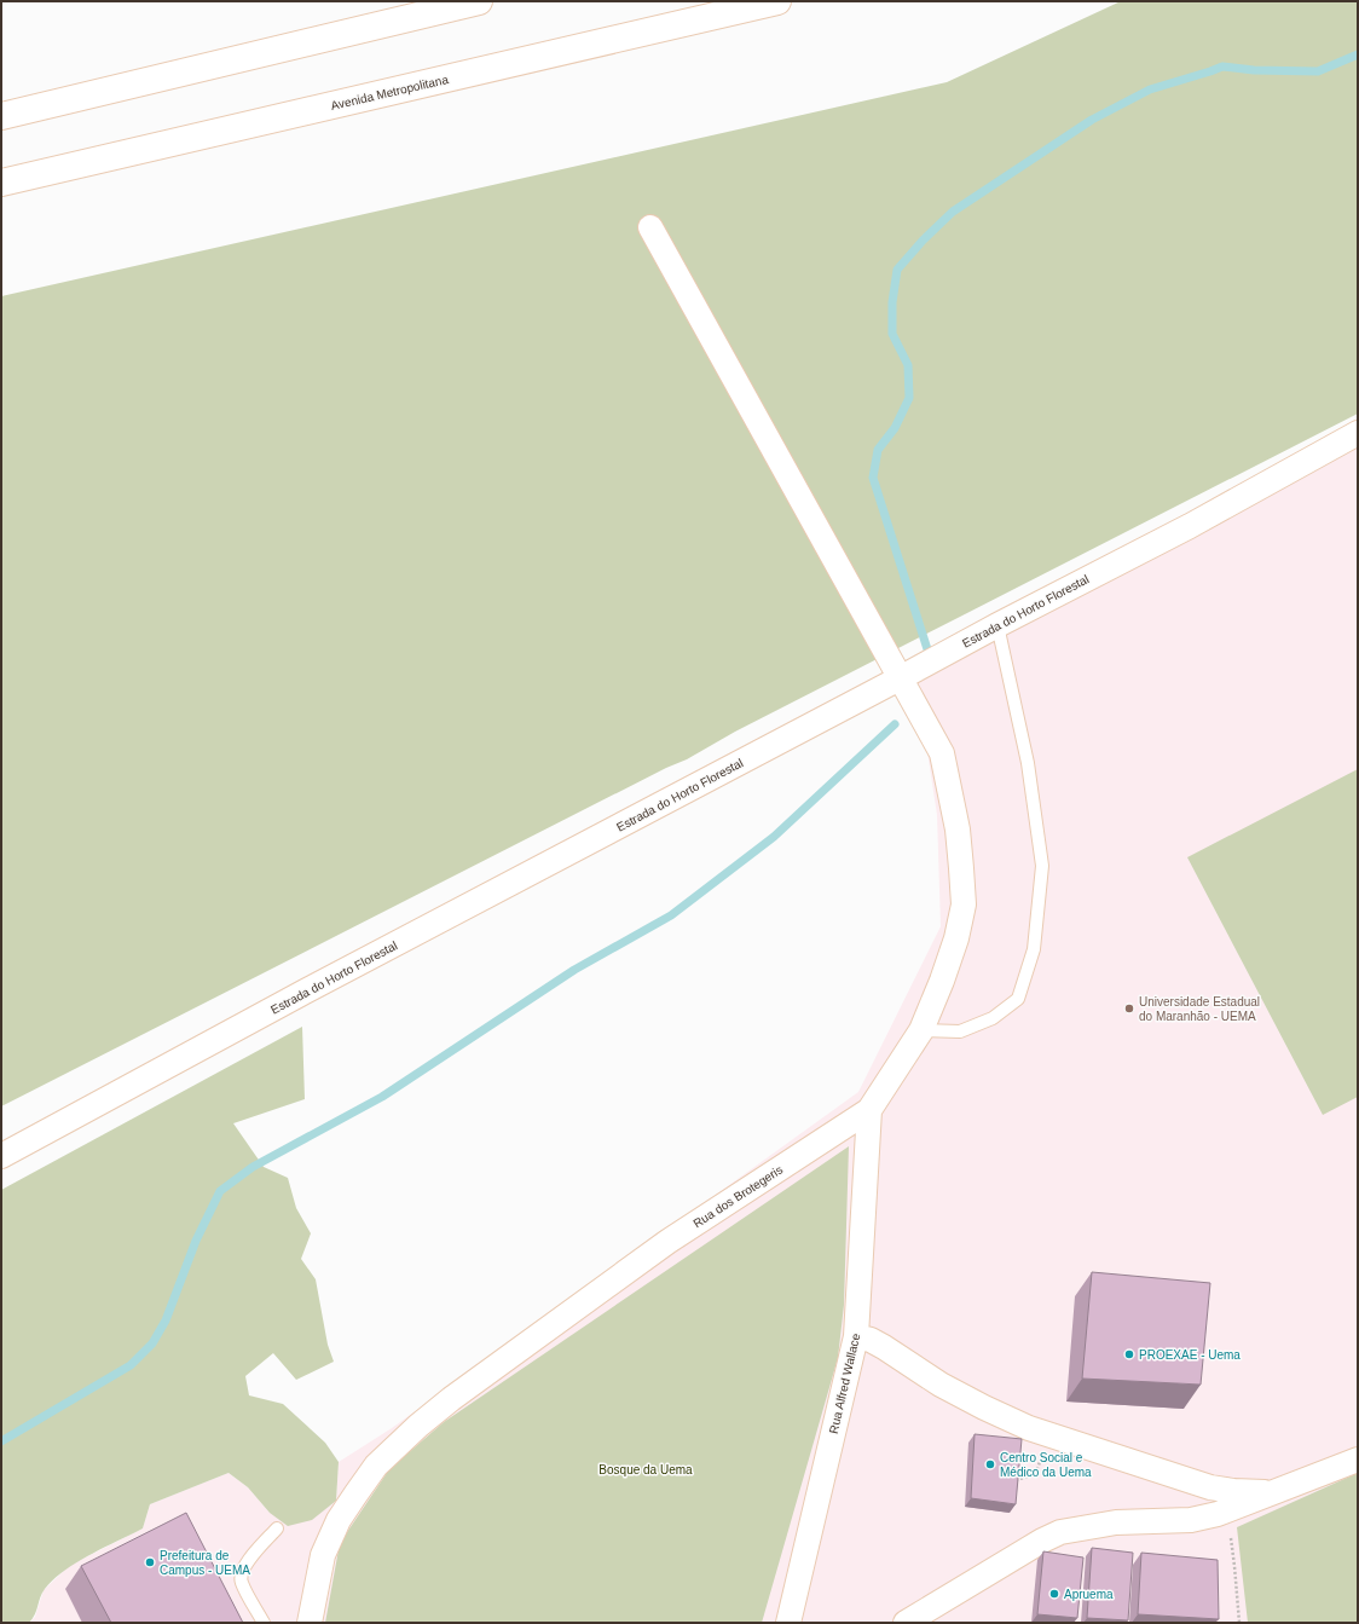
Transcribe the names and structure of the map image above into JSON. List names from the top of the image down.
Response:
{
  "streets": {
    "main road": ["Avenida Metropolitana"],
    "street": ["Estrada do Horto Florestal", "Rua dos Brotegeris", "Rua Alfred Wallace"]
  },
  "crossings": [
    ["Estrada do Horto Florestal", "Rua dos Brotegeris"],
    ["Rua dos Brotegeris", "Rua Alfred Wallace"]
  ],
  "parks": ["Bosque da Uema"],
  "places": [
    "Universidade Estadual do Maranhão - UEMA",
    "PROEXAE - Uema",
    "Centro Social e Médico da Uema",
    "Prefeitura de Campus - UEMA",
    "Apruema"
  ]
}
